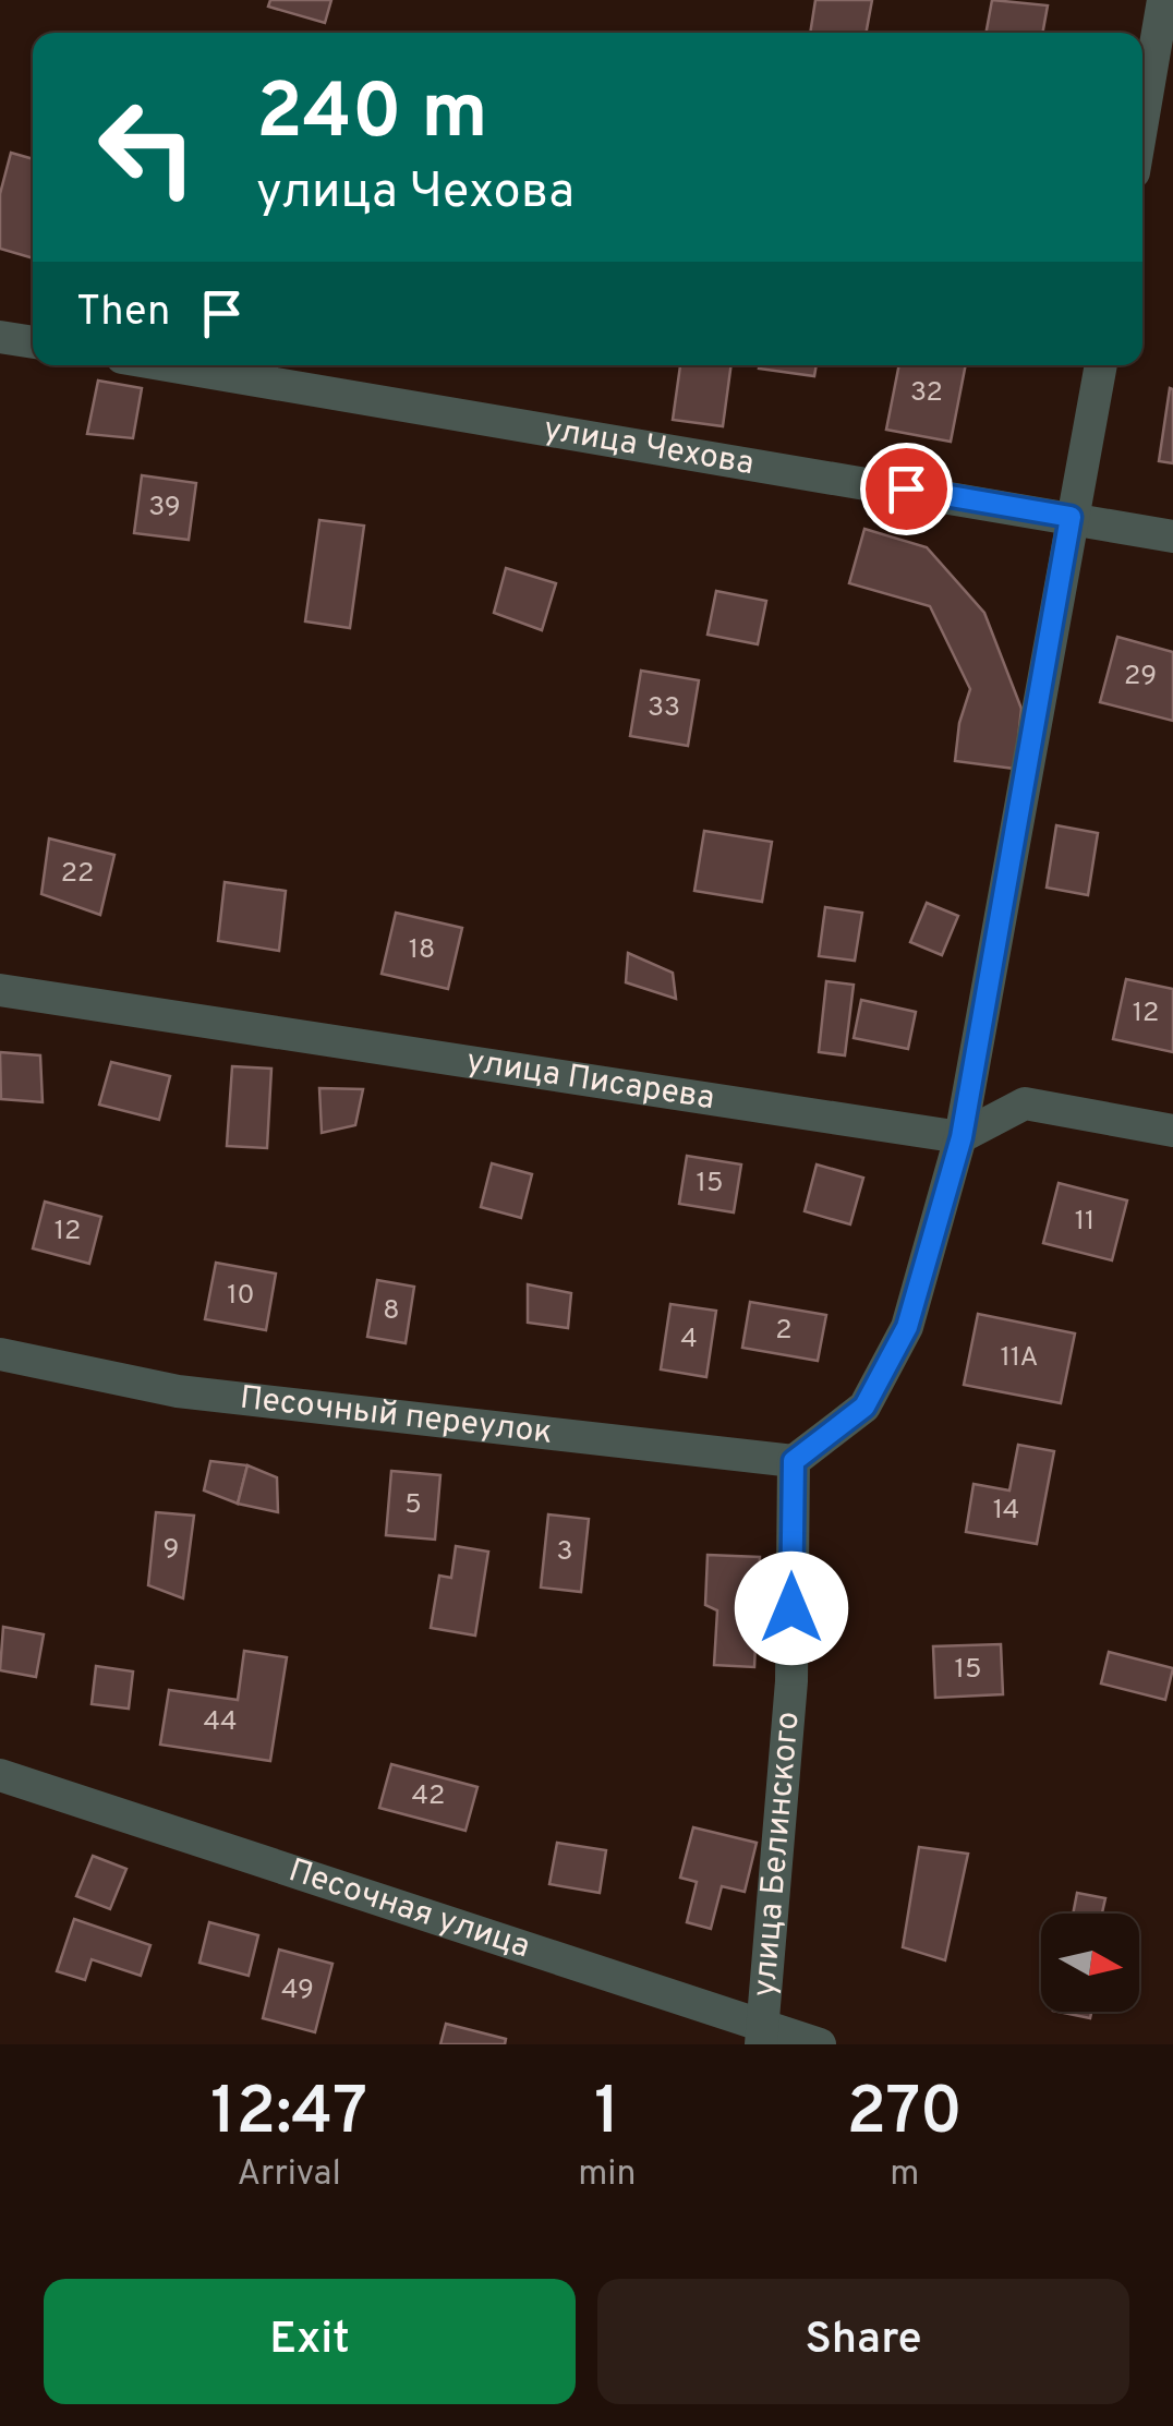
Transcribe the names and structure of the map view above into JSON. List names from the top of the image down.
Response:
{
  "streets": {
    "street": [
      "улица Чехова",
      "улица Писарева",
      "Песочный переулок",
      "улица Белинского",
      "Песочная улица"
    ]
  },
  "crossings": [
    ["Песочный переулок", "улица Белинского"],
    ["улица Белинского", "Песочная улица"]
  ],
  "house_numbers": [
    "32",
    "39",
    "29",
    "33",
    "22",
    "18",
    "12",
    "15",
    "11",
    "12",
    "10",
    "8",
    "2",
    "4",
    "11А",
    "5",
    "14",
    "9",
    "3",
    "15",
    "44",
    "42",
    "49"
  ],
  "north": "right",
  "page": {
    "turn": ["240 m", "улица Чехова"],
    "then": "Then",
    "eta": [
      "12:47",
      "Arrival",
      "1",
      "min",
      "270",
      "m"
    ],
    "buttons": ["Exit", "Share"]
  }
}
